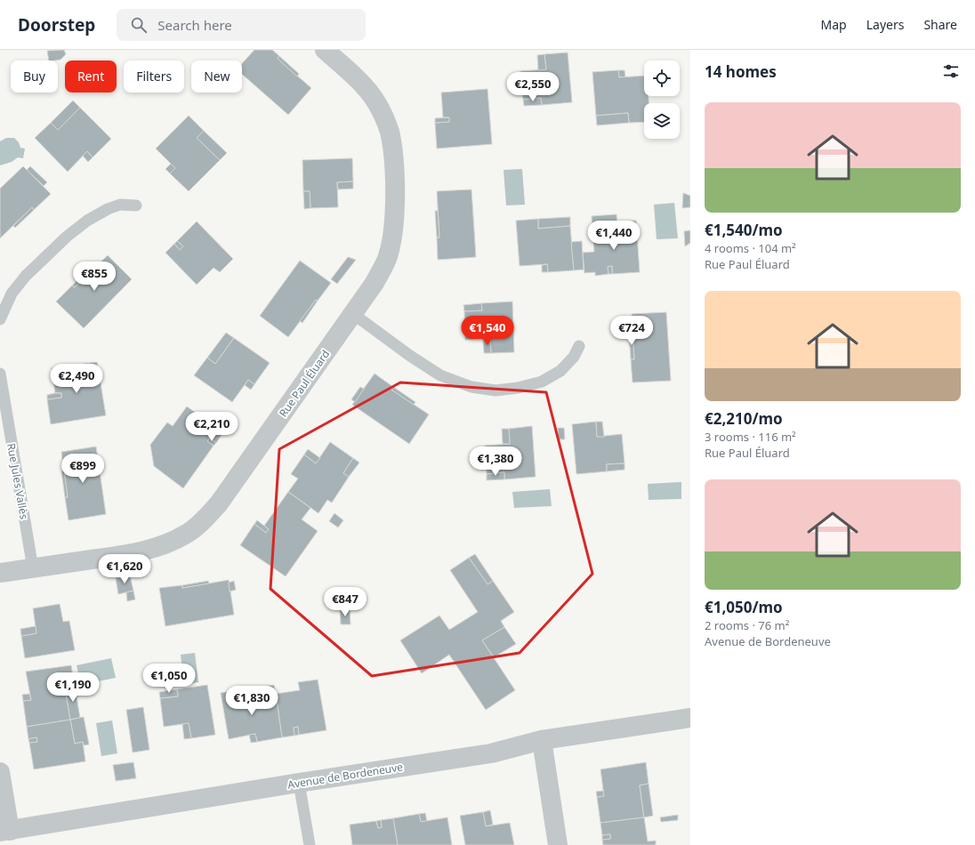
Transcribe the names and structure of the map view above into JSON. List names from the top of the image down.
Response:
{
  "streets": {
    "street": ["Rue Paul Éluard", "Avenue de Bordeneuve"],
    "lane": ["Rue Jules Vallès"]
  },
  "crossings": [
    ["Rue Paul Éluard", "Rue Jules Vallès"]
  ],
  "page": {
    "header": "Doorstep",
    "search": "Search here",
    "nav": ["Map", "Layers", "Share"],
    "heading": "14 homes",
    "chip": [
      "Buy",
      "Rent",
      "Filters",
      "New"
    ],
    "price": [
      "€2,550",
      "€1,440",
      "€855",
      "€1,540",
      "€724",
      "€2,490",
      "€2,210",
      "€1,380",
      "€899",
      "€1,620",
      "€847",
      "€1,050",
      "€1,190",
      "€1,830"
    ],
    "list": [
      {
        "name": "€1,540/mo",
        "note": "4 rooms · 104 m² · Rue Paul Éluard"
      },
      {
        "name": "€2,210/mo",
        "note": "3 rooms · 116 m² · Rue Paul Éluard"
      },
      {
        "name": "€1,050/mo",
        "note": "2 rooms · 76 m² · Avenue de Bordeneuve"
      }
    ]
  }
}
